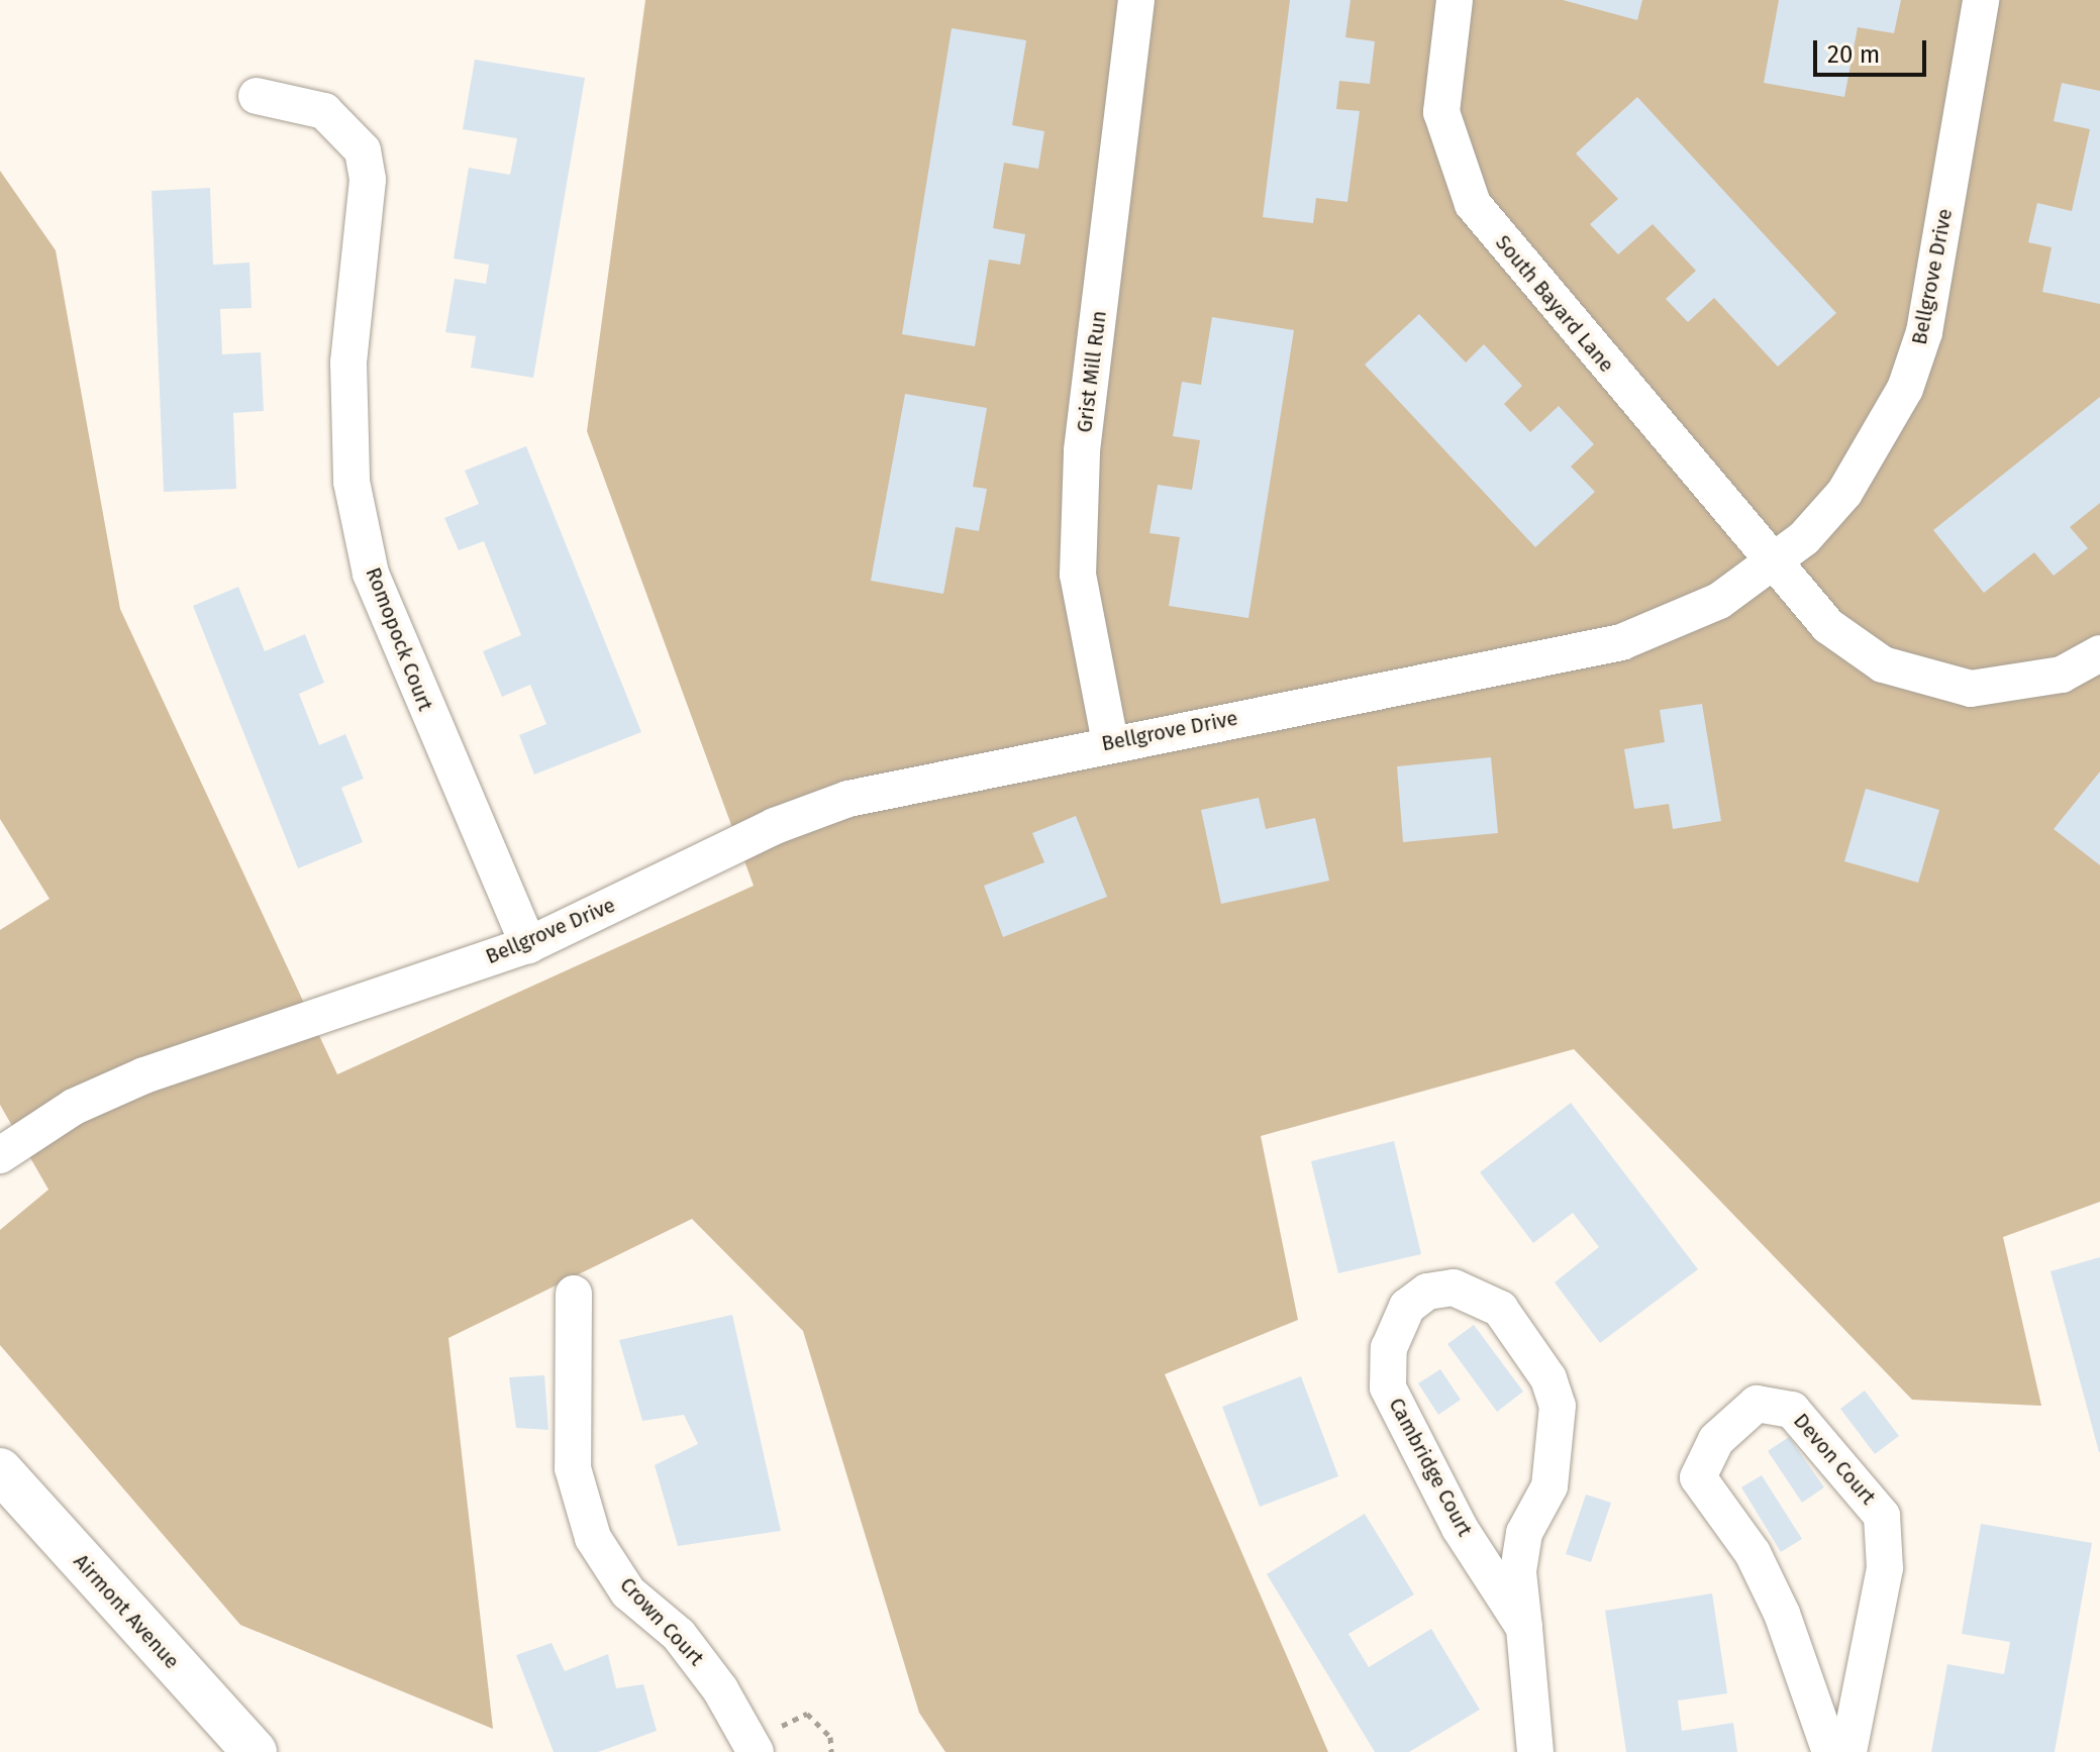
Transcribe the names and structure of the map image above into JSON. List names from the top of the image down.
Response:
{
  "streets": {
    "street": [
      "Bellgrove Drive",
      "South Bayard Lane",
      "Grist Mill Run",
      "Romopock Court",
      "Devon Court",
      "Cambridge Court",
      "Airmont Avenue",
      "Crown Court"
    ]
  },
  "crossings": [
    ["Bellgrove Drive", "South Bayard Lane"],
    ["Bellgrove Drive", "Grist Mill Run"],
    ["Bellgrove Drive", "Romopock Court"]
  ],
  "scale_bar": "20 m"
}
